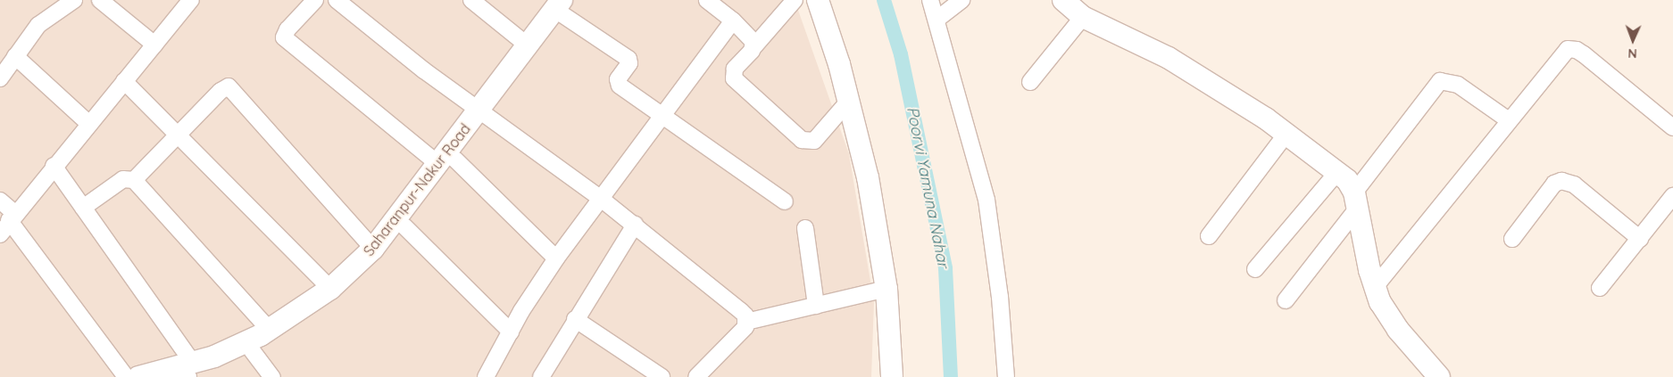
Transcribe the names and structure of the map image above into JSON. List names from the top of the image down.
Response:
{
  "streets": {
    "main road": ["Saharanpur-Nakur Road"]
  },
  "water": ["Poorvi Yamuna Nahar"],
  "north": "bottom"
}
